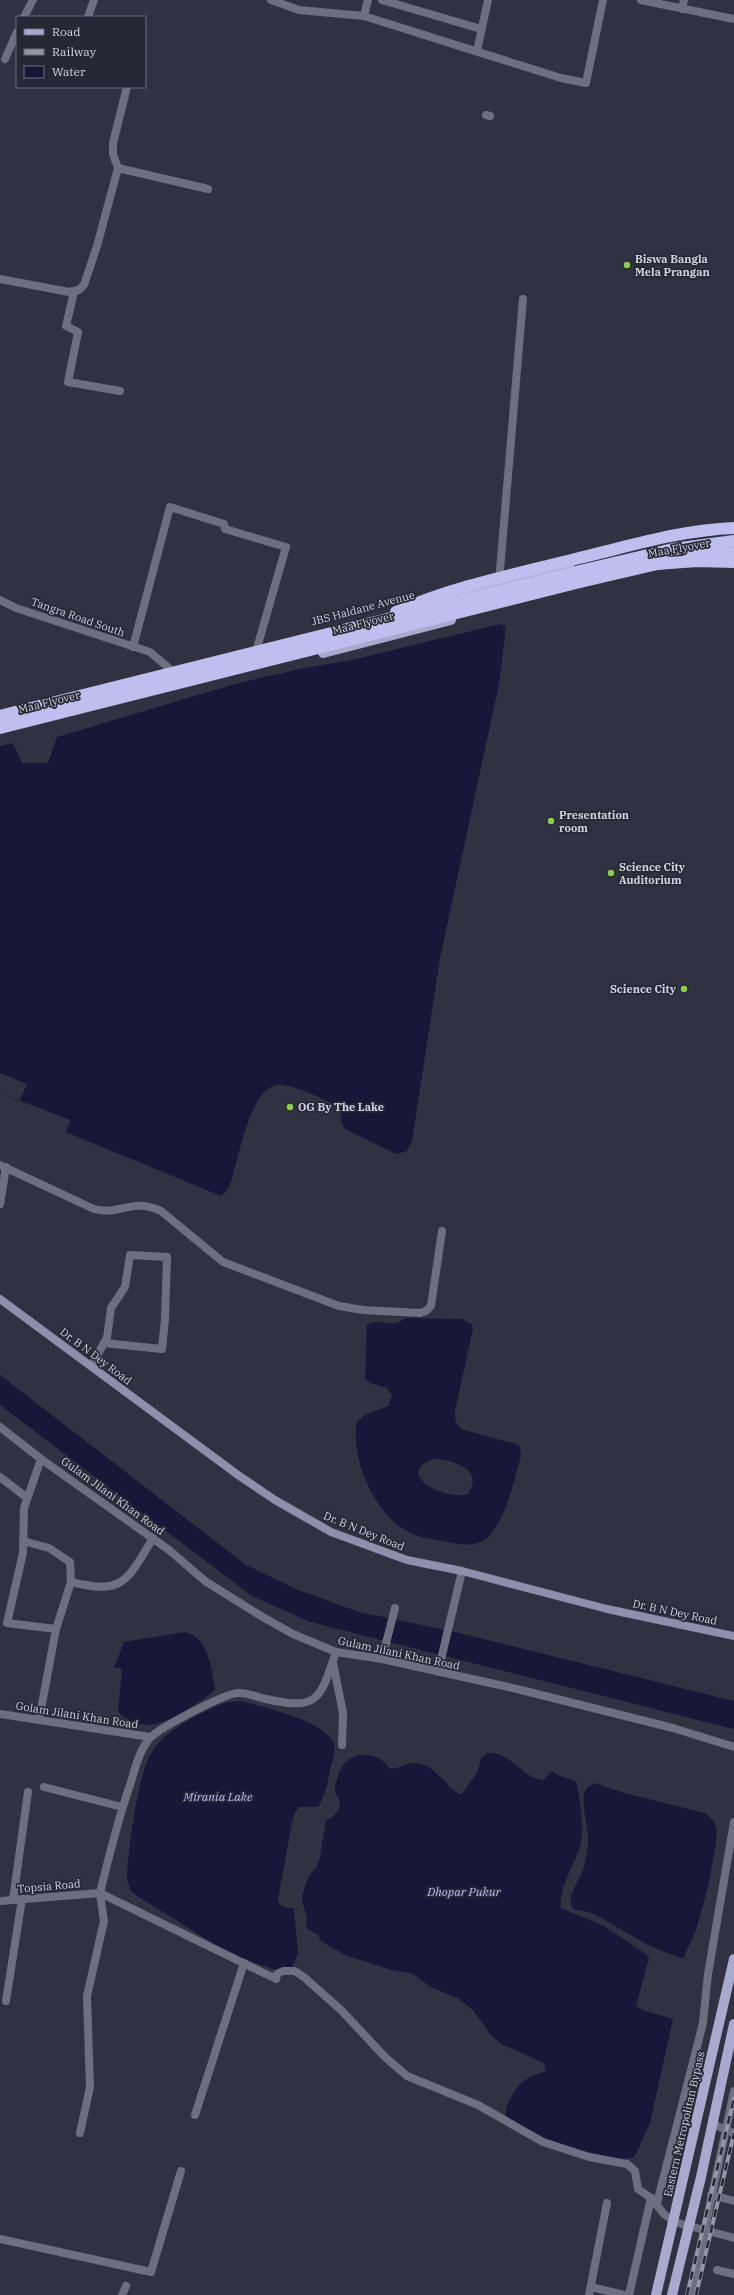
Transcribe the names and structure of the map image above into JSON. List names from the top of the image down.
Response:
{
  "streets": {
    "highway": ["Maa Flyover"],
    "main road": ["JBS Haldane Avenue", "Dr. B N Dey Road", "Eastern Metropolitan Bypass"],
    "street": [
      "Tangra Road South",
      "Gulam Jilani Khan Road",
      "Golam Jilani Khan Road",
      "Topsia Road"
    ]
  },
  "crossings": [
    ["Maa Flyover", "JBS Haldane Avenue"],
    ["JBS Haldane Avenue", "Tangra Road South"]
  ],
  "water": ["Mirania Lake", "Dhopar Pukur"],
  "places": [
    "Biswa Bangla Mela Prangan",
    "Presentation room",
    "Science City Auditorium",
    "Science City",
    "OG By The Lake"
  ],
  "legend": ["Road", "Railway", "Water"]
}
